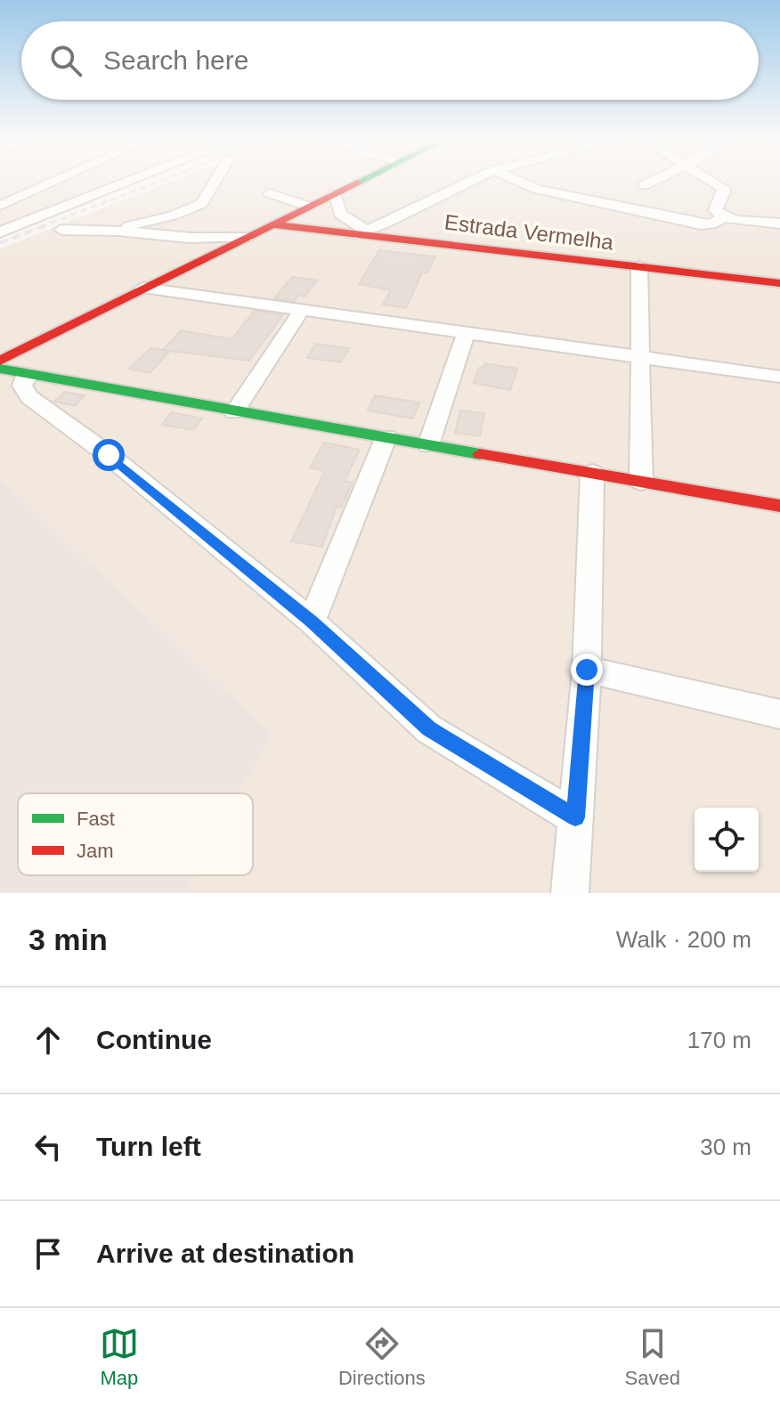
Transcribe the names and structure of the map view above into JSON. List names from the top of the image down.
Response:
{
  "streets": {
    "street": ["Estrada Vermelha"]
  },
  "legend": ["Fast", "Jam"],
  "page": {
    "search": "Search here",
    "heading": ["3 min", "Walk · 200 m"],
    "list": [
      ["Continue", "170 m"],
      ["Turn left", "30 m"],
      "Arrive at destination"
    ],
    "nav": ["Map", "Directions", "Saved"]
  }
}
